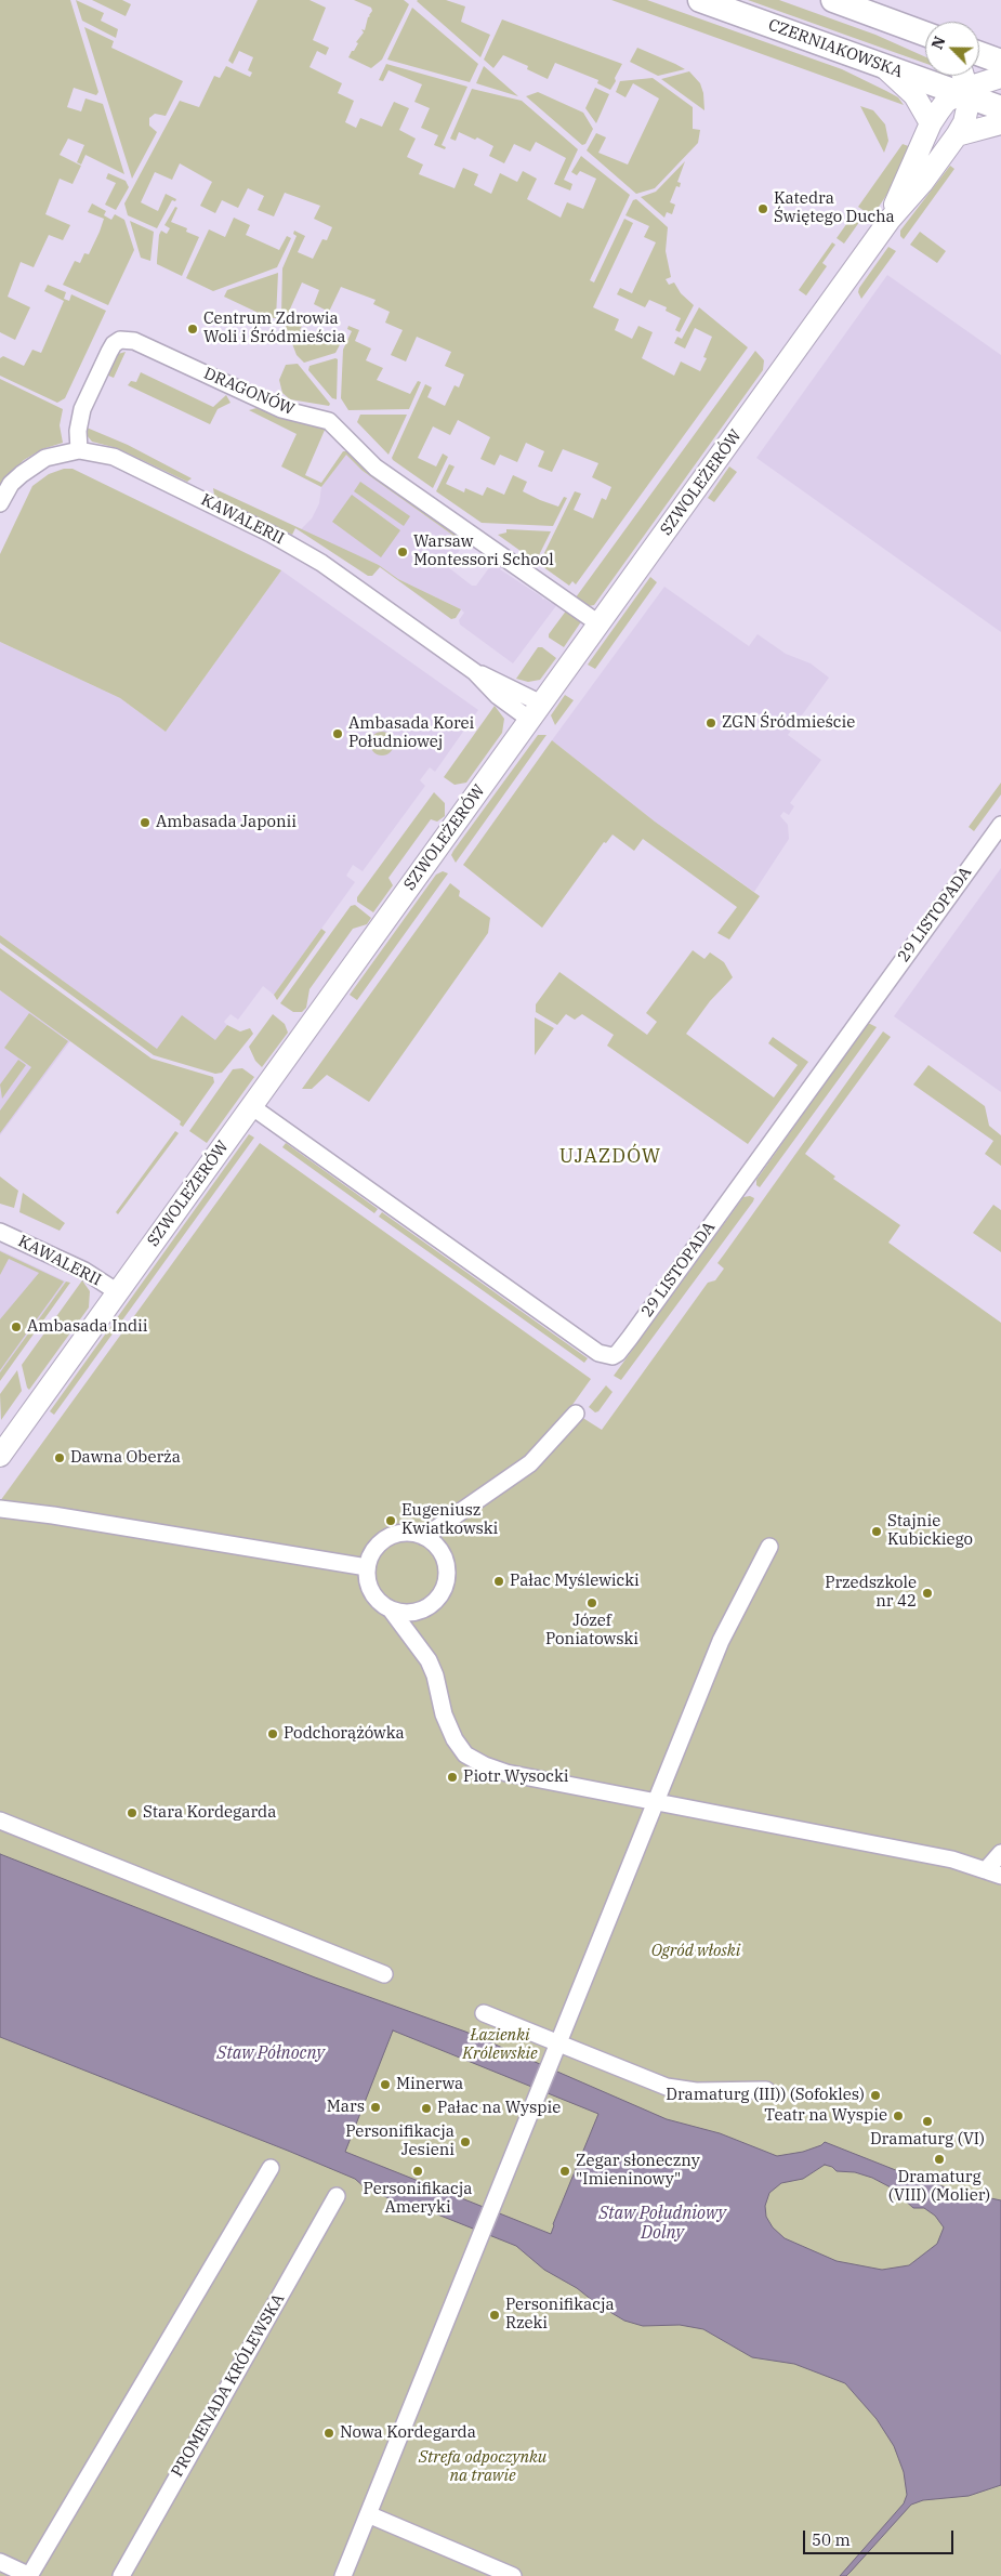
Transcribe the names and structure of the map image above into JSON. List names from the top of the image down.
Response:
{
  "streets": {
    "main road": ["CZERNIAKOWSKA"],
    "street": [
      "DRAGONÓW",
      "SZWOLEŻERÓW",
      "KAWALERII",
      "29 LISTOPADA",
      "PROMENADA KRÓLEWSKA"
    ]
  },
  "crossings": [
    ["CZERNIAKOWSKA", "SZWOLEŻERÓW"],
    ["DRAGONÓW", "SZWOLEŻERÓW"],
    ["DRAGONÓW", "KAWALERII"],
    ["SZWOLEŻERÓW", "KAWALERII"],
    ["SZWOLEŻERÓW", "29 LISTOPADA"]
  ],
  "districts": ["UJAZDÓW"],
  "water": ["Staw Północny", "Staw Południowy Dolny"],
  "parks": ["Ogród włoski", "Łazienki Królewskie", "Strefa odpoczynku na trawie"],
  "places": [
    "Katedra Świętego Ducha",
    "Centrum Zdrowia Woli i Śródmieścia",
    "Warsaw Montessori School",
    "ZGN Śródmieście",
    "Ambasada Korei Południowej",
    "Ambasada Japonii",
    "Ambasada Indii",
    "Dawna Oberża",
    "Eugeniusz Kwiatkowski",
    "Stajnie Kubickiego",
    "Pałac Myślewicki",
    "Przedszkole nr 42",
    "Józef Poniatowski",
    "Podchorążówka",
    "Piotr Wysocki",
    "Stara Kordegarda",
    "Minerwa",
    "Dramaturg (III)) (Sofokles)",
    "Mars",
    "Pałac na Wyspie",
    "Teatr na Wyspie",
    "Dramaturg (VI)",
    "Personifikacja Jesieni",
    "Dramaturg (VIII) (Molier)",
    "Personifikacja Ameryki",
    "Zegar słoneczny \"Imieninowy\"",
    "Personifikacja Rzeki",
    "Nowa Kordegarda"
  ],
  "scale_bar": "50 m",
  "north": "top left"
}
